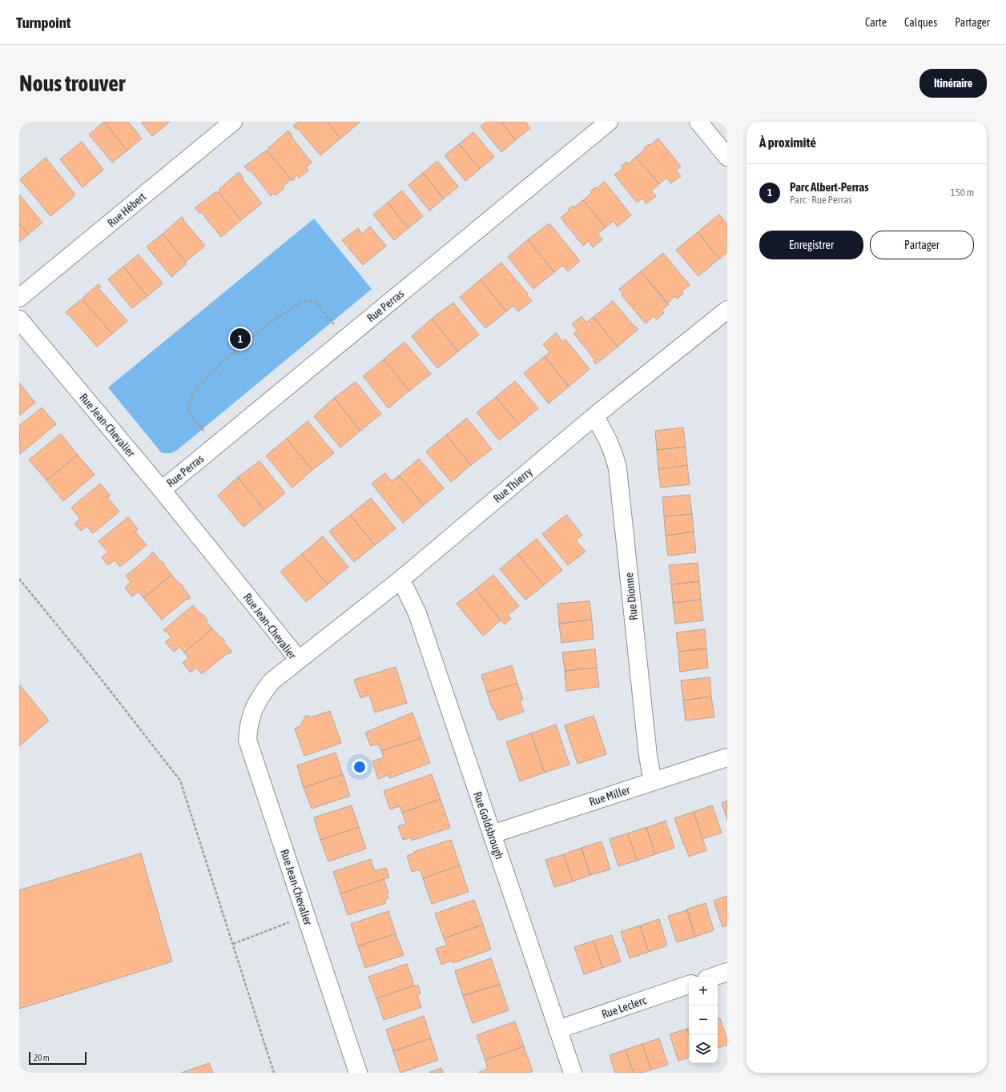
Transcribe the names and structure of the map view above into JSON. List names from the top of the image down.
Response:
{
  "streets": {
    "street": [
      "Rue Hébert",
      "Rue Perras",
      "Rue Jean-Chevalier",
      "Rue Thierry",
      "Rue Dionne",
      "Rue Miller",
      "Rue Goldsbrough",
      "Rue Leclerc"
    ]
  },
  "crossings": [
    ["Rue Perras", "Rue Jean-Chevalier"],
    ["Rue Jean-Chevalier", "Rue Thierry"],
    ["Rue Thierry", "Rue Dionne"],
    ["Rue Thierry", "Rue Goldsbrough"],
    ["Rue Dionne", "Rue Miller"],
    ["Rue Miller", "Rue Goldsbrough"],
    ["Rue Goldsbrough", "Rue Leclerc"]
  ],
  "scale_bar": "20 m",
  "page": {
    "header": "Turnpoint",
    "nav": ["Carte", "Calques", "Partager"],
    "buttons": [
      "Itinéraire",
      ["Enregistrer", "Partager"]
    ],
    "title": "Nous trouver",
    "heading": "À proximité",
    "list": [
      {
        "mark": "1",
        "name": "Parc Albert-Perras",
        "note": "Parc · Rue Perras",
        "value": "150 m"
      }
    ],
    "pins": "1",
    "map_buttons": ["+", "−"],
    "scale": "20 m"
  }
}
